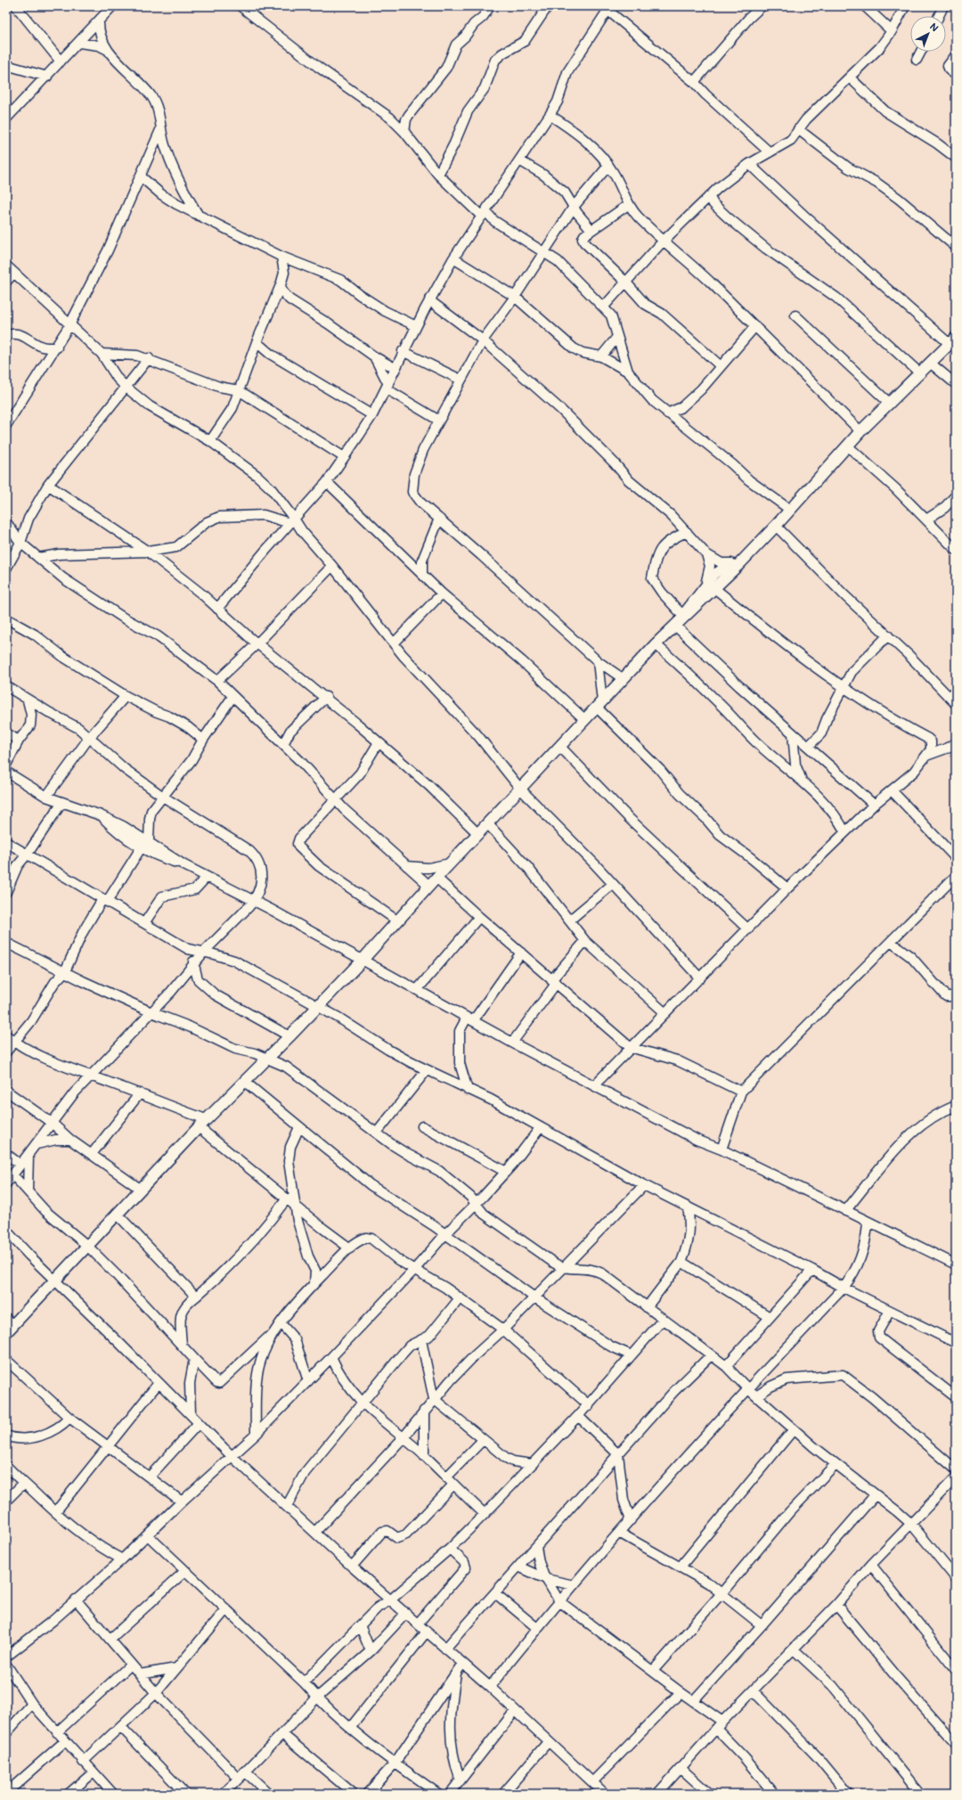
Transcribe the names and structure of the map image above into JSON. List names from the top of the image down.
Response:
{
  "north": "top right"
}
